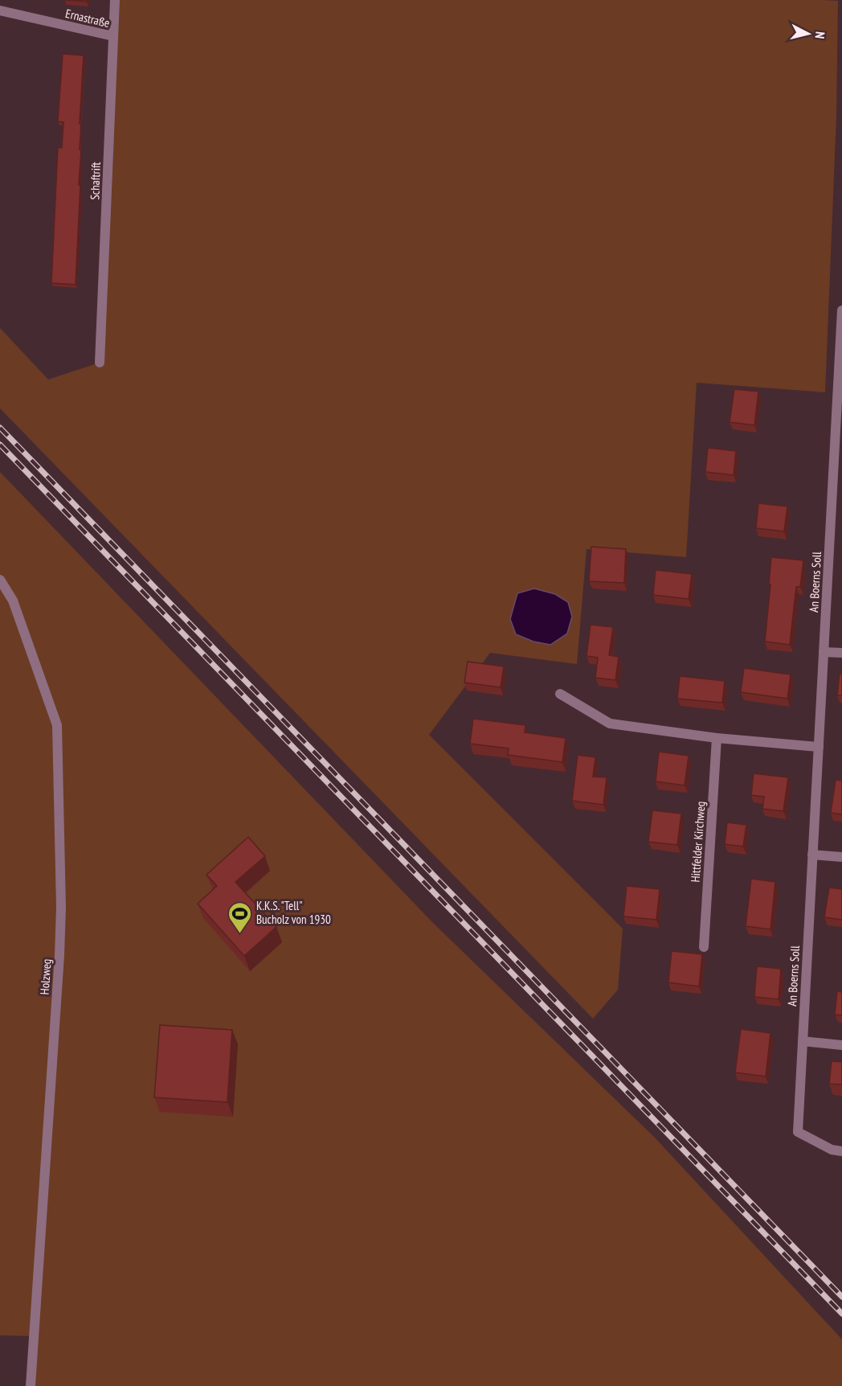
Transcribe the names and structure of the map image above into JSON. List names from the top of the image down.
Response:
{
  "streets": {
    "street": [
      "Ernastraße",
      "Schaftrift",
      "An Boerns Soll",
      "Hittfelder Kirchweg",
      "Holzweg"
    ]
  },
  "crossings": [
    ["Ernastraße", "Schaftrift"]
  ],
  "places": {
    "sports": ["K.K.S. \"Tell\" Bucholz von 1930"]
  },
  "north": "right"
}
